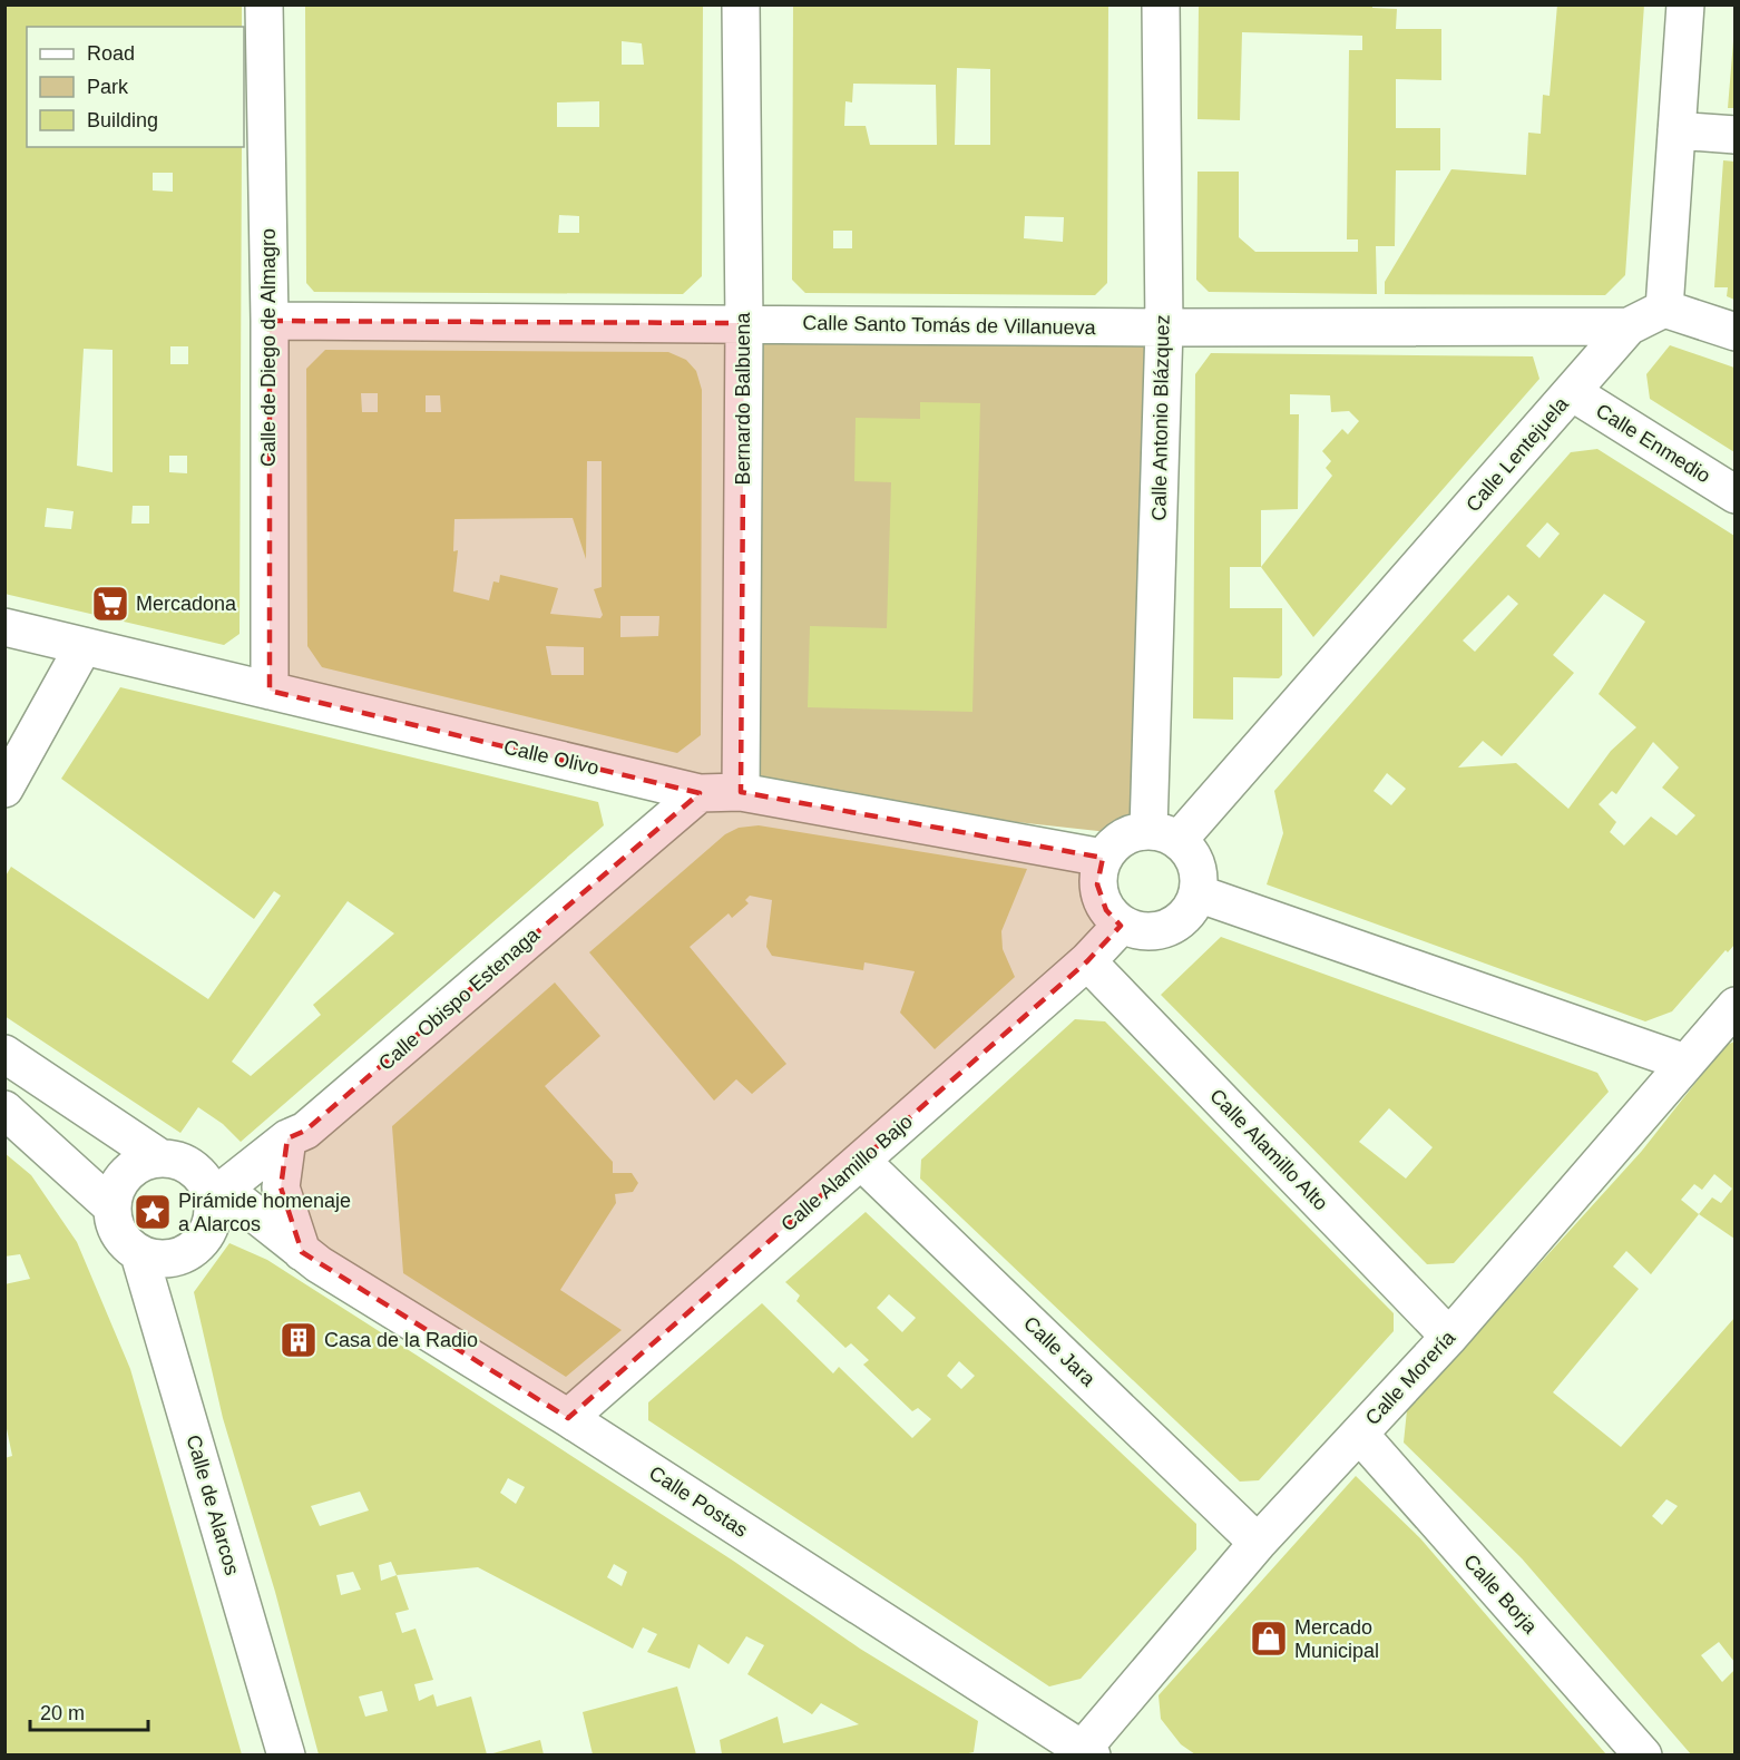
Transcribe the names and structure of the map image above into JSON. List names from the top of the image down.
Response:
{
  "streets": {
    "street": [
      "Calle Santo Tomás de Villanueva",
      "Calle de Diego de Almagro",
      "Bernardo Balbuena",
      "Calle Antonio Blázquez",
      "Calle Enmedio",
      "Calle Lentejuela",
      "Calle Olivo",
      "Calle Obispo Estenaga",
      "Calle Alamillo Alto",
      "Calle Alamillo Bajo",
      "Calle Jara",
      "Calle Morería",
      "Calle Postas",
      "Calle de Alarcos",
      "Calle Borja"
    ]
  },
  "crossings": [
    ["Calle Santo Tomás de Villanueva", "Calle de Diego de Almagro"],
    ["Calle Santo Tomás de Villanueva", "Bernardo Balbuena"],
    ["Calle Santo Tomás de Villanueva", "Calle Antonio Blázquez"],
    ["Calle Santo Tomás de Villanueva", "Calle Lentejuela"],
    ["Calle de Diego de Almagro", "Calle Olivo"],
    ["Bernardo Balbuena", "Calle Olivo"],
    ["Calle Antonio Blázquez", "Calle Lentejuela"],
    ["Calle Antonio Blázquez", "Calle Olivo"],
    ["Calle Antonio Blázquez", "Calle Alamillo Bajo"],
    ["Calle Enmedio", "Calle Lentejuela"],
    ["Calle Lentejuela", "Calle Olivo"],
    ["Calle Lentejuela", "Calle Alamillo Bajo"],
    ["Calle Olivo", "Calle Obispo Estenaga"],
    ["Calle Olivo", "Calle Alamillo Bajo"],
    ["Calle Obispo Estenaga", "Calle Postas"],
    ["Calle Obispo Estenaga", "Calle de Alarcos"],
    ["Calle Alamillo Alto", "Calle Alamillo Bajo"],
    ["Calle Alamillo Alto", "Calle Morería"],
    ["Calle Alamillo Bajo", "Calle Jara"],
    ["Calle Alamillo Bajo", "Calle Postas"],
    ["Calle Jara", "Calle Morería"],
    ["Calle Morería", "Calle Postas"],
    ["Calle Morería", "Calle Borja"],
    ["Calle Postas", "Calle de Alarcos"]
  ],
  "places": {
    "supermarket": ["Mercadona"],
    "place": ["Pirámide homenaje a Alarcos"],
    "building": ["Casa de la Radio"],
    "shop": ["Mercado Municipal"]
  },
  "legend": ["Road", "Park", "Building"],
  "scale_bar": "20 m"
}
